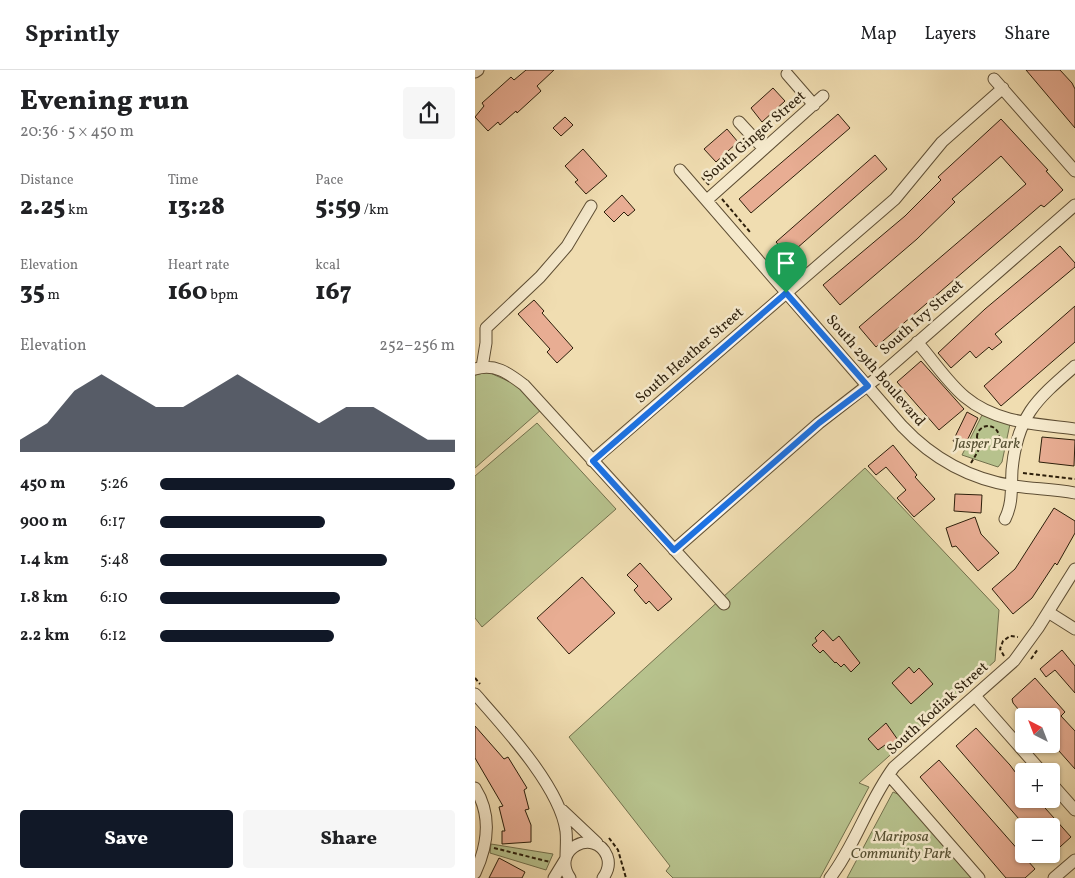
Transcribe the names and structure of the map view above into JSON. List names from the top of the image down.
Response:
{
  "streets": {
    "street": [
      "South Ginger Street",
      "South Ivy Street",
      "South Heather Street",
      "South 29th Boulevard",
      "South Kodiak Street"
    ]
  },
  "crossings": [
    ["South Ginger Street", "South 29th Boulevard"],
    ["South Ivy Street", "South 29th Boulevard"],
    ["South Heather Street", "South 29th Boulevard"]
  ],
  "parks": ["Jasper Park", "Mariposa Community Park"],
  "north": "top left",
  "page": {
    "header": "Sprintly",
    "nav": ["Map", "Layers", "Share"],
    "heading": ["Evening run", "20:36 · 5 × 450 m"],
    "stats": [
      ["Distance", "2.25 km"],
      ["Time", "13:28"],
      ["Pace", "5:59 /km"],
      ["Elevation", "35 m"],
      ["Heart rate", "160 bpm"],
      ["kcal", "167"]
    ],
    "chart": ["Elevation", "252–256 m"],
    "list": [
      {
        "name": "450 m",
        "note": "5:26"
      },
      {
        "name": "900 m",
        "note": "6:17"
      },
      {
        "name": "1.4 km",
        "note": "5:48"
      },
      {
        "name": "1.8 km",
        "note": "6:10"
      },
      {
        "name": "2.2 km",
        "note": "6:12"
      }
    ],
    "map_buttons": ["+", "−"],
    "buttons": ["Save", "Share"]
  }
}
